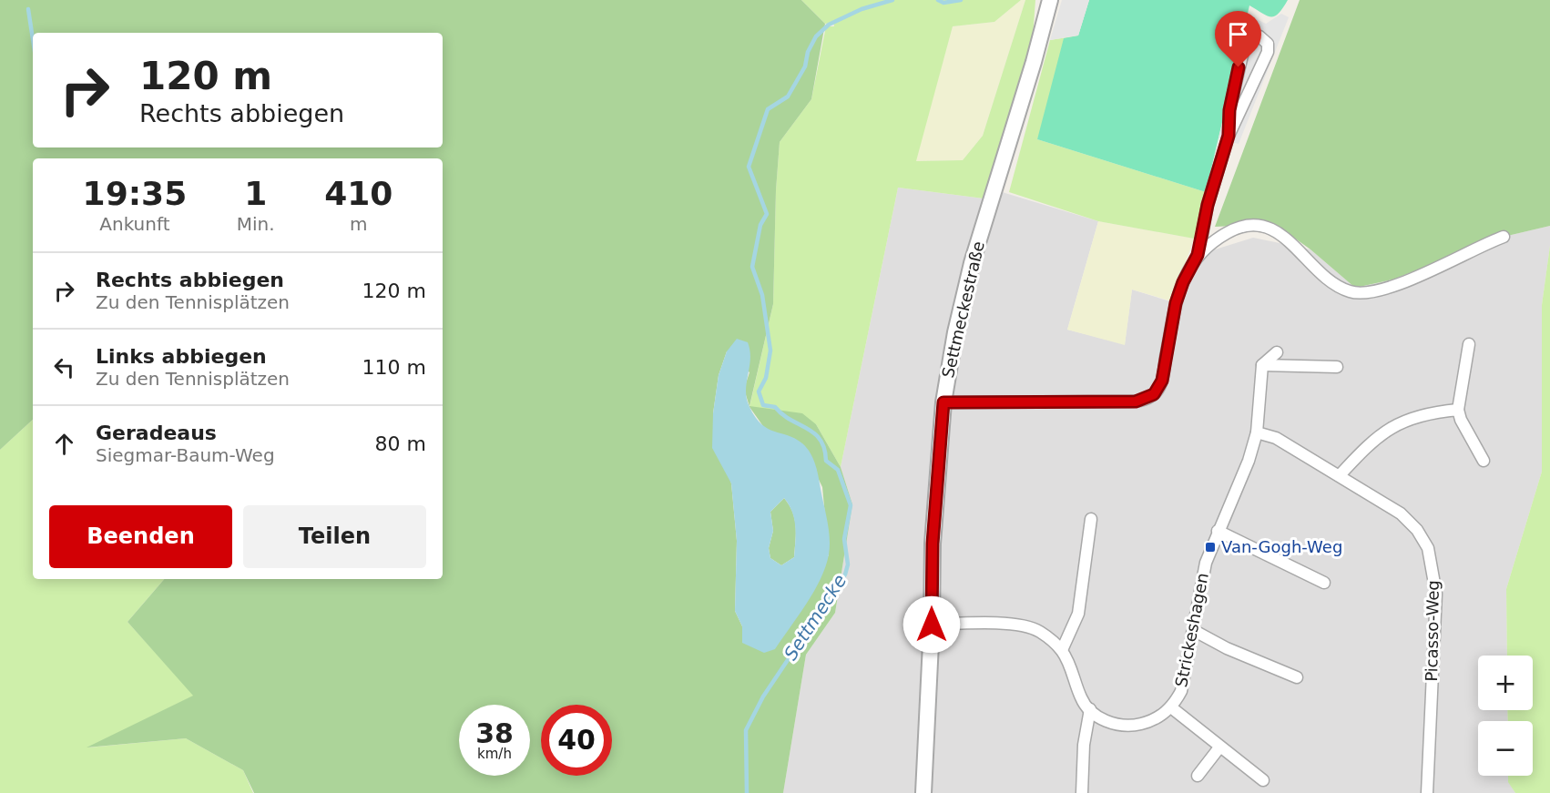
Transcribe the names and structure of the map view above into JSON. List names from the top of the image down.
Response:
{
  "streets": {
    "street": ["Settmeckestraße", "Strickeshagen", "Picasso-Weg"]
  },
  "crossings": [
    ["Strickeshagen", "Picasso-Weg"]
  ],
  "water": ["Settmecke"],
  "places": {
    "transit": ["Van-Gogh-Weg"]
  },
  "page": {
    "turn": ["120 m", "Rechts abbiegen"],
    "eta": [
      "19:35",
      "Ankunft",
      "1",
      "Min.",
      "410",
      "m"
    ],
    "list": [
      {
        "name": "Rechts abbiegen",
        "note": "Zu den Tennisplätzen",
        "value": "120 m"
      },
      {
        "name": "Links abbiegen",
        "note": "Zu den Tennisplätzen",
        "value": "110 m"
      },
      {
        "name": "Geradeaus",
        "note": "Siegmar-Baum-Weg",
        "value": "80 m"
      }
    ],
    "buttons": ["Beenden", "Teilen"],
    "map_buttons": ["+", "−"],
    "speed": "38 km/h",
    "limit": "40"
  }
}
